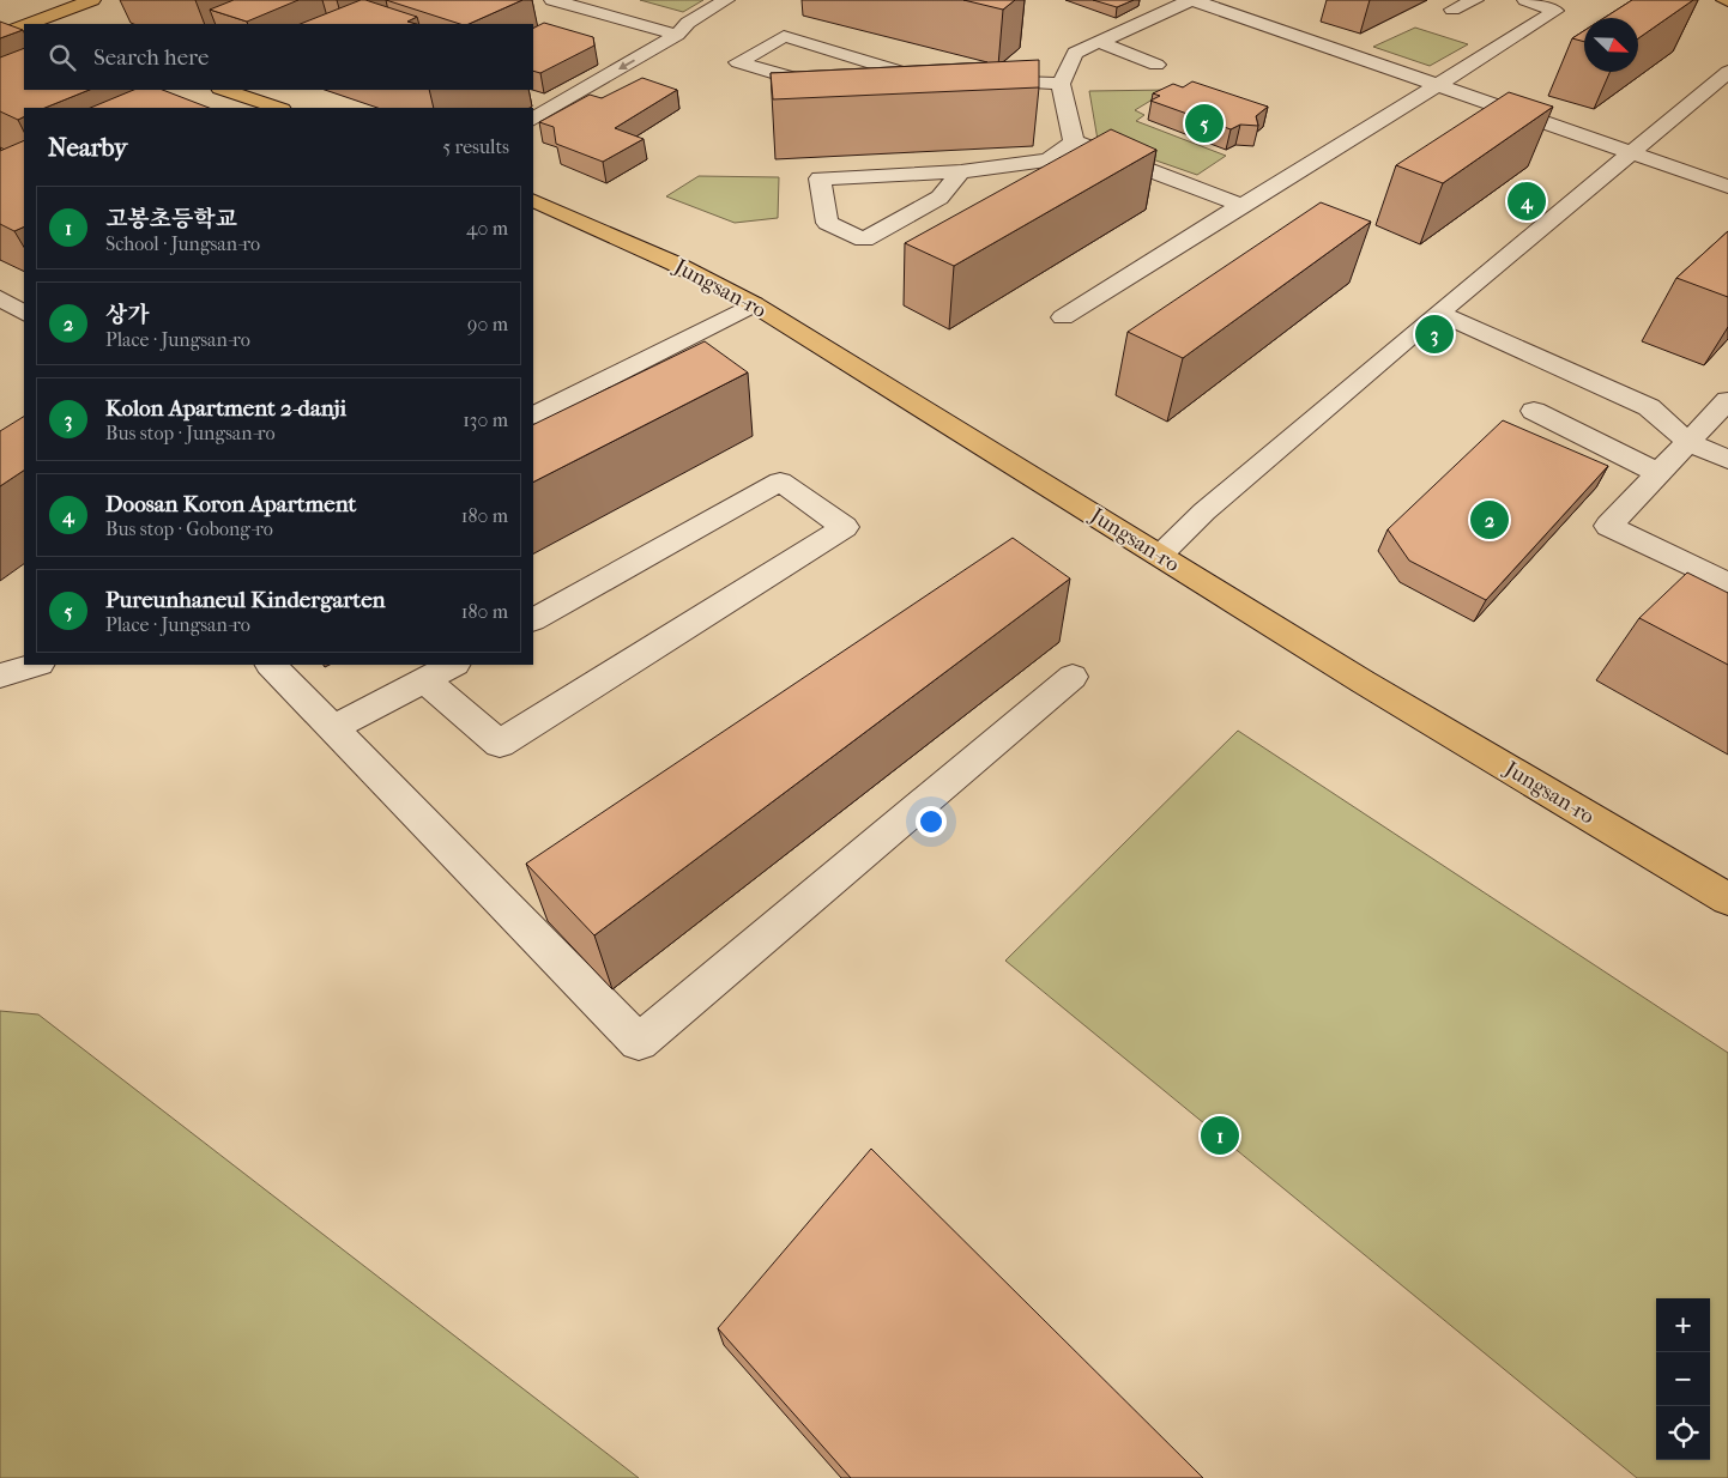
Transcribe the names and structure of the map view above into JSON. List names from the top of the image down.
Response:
{
  "streets": {
    "main road": ["Jungsan-ro"]
  },
  "north": "bottom right",
  "page": {
    "search": "Search here",
    "pins": [
      "5",
      "4",
      "3",
      "2",
      "1"
    ],
    "heading": ["Nearby", "5 results"],
    "list": [
      {
        "mark": "1",
        "name": "고봉초등학교",
        "note": "School · Jungsan-ro",
        "value": "40 m"
      },
      {
        "mark": "2",
        "name": "상가",
        "note": "Place · Jungsan-ro",
        "value": "90 m"
      },
      {
        "mark": "3",
        "name": "Kolon Apartment 2-danji",
        "note": "Bus stop · Jungsan-ro",
        "value": "130 m"
      },
      {
        "mark": "4",
        "name": "Doosan Koron Apartment",
        "note": "Bus stop · Gobong-ro",
        "value": "180 m"
      },
      {
        "mark": "5",
        "name": "Pureunhaneul Kindergarten",
        "note": "Place · Jungsan-ro",
        "value": "180 m"
      }
    ],
    "map_buttons": ["+", "−"]
  }
}
